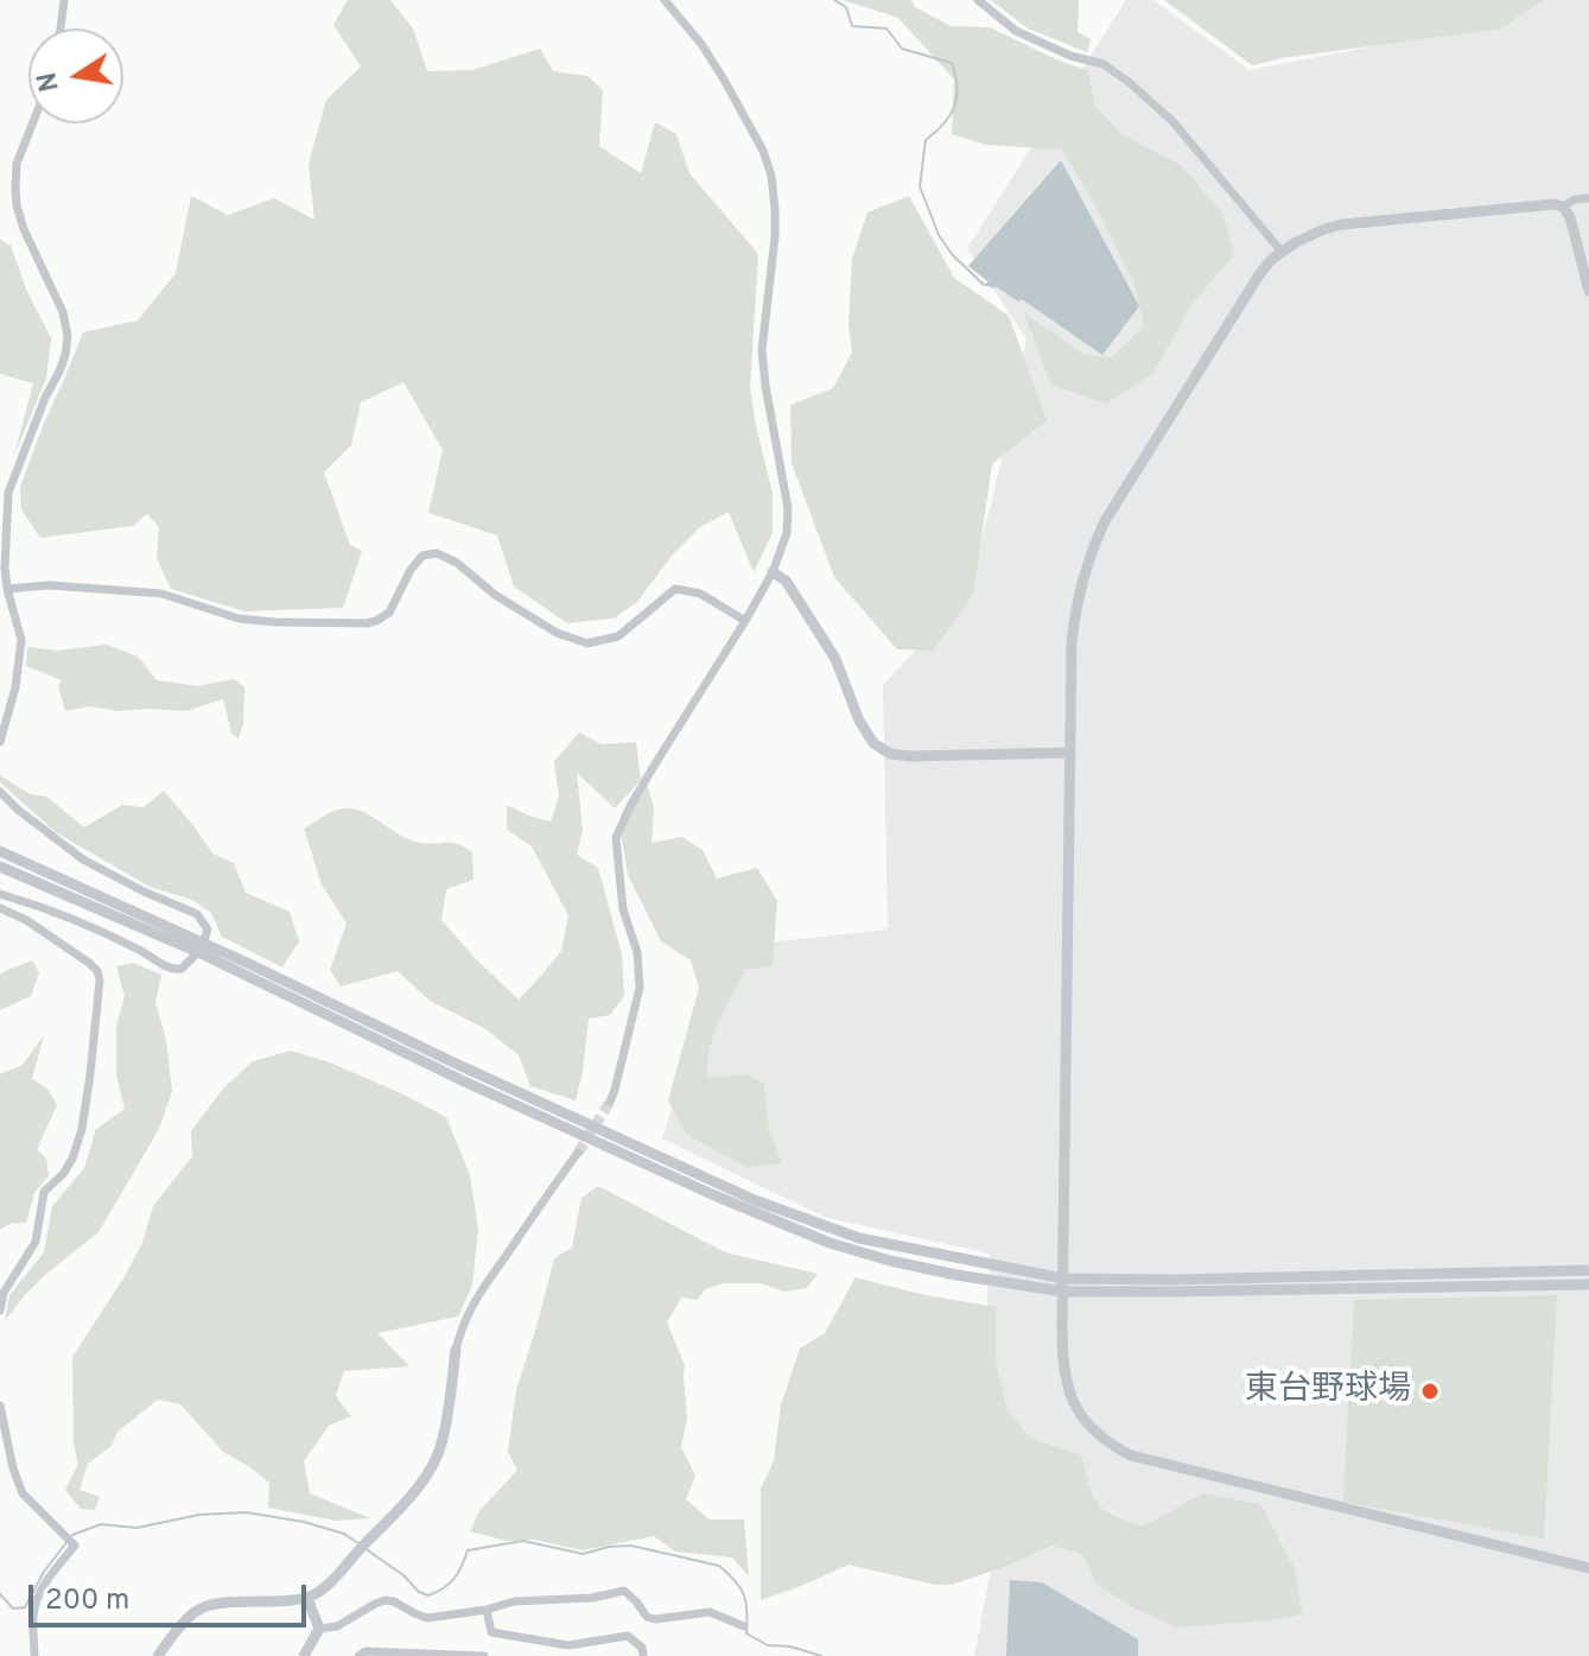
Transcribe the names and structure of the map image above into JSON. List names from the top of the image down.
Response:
{
  "places": ["東台野球場"],
  "scale_bar": "200 m",
  "north": "left"
}
